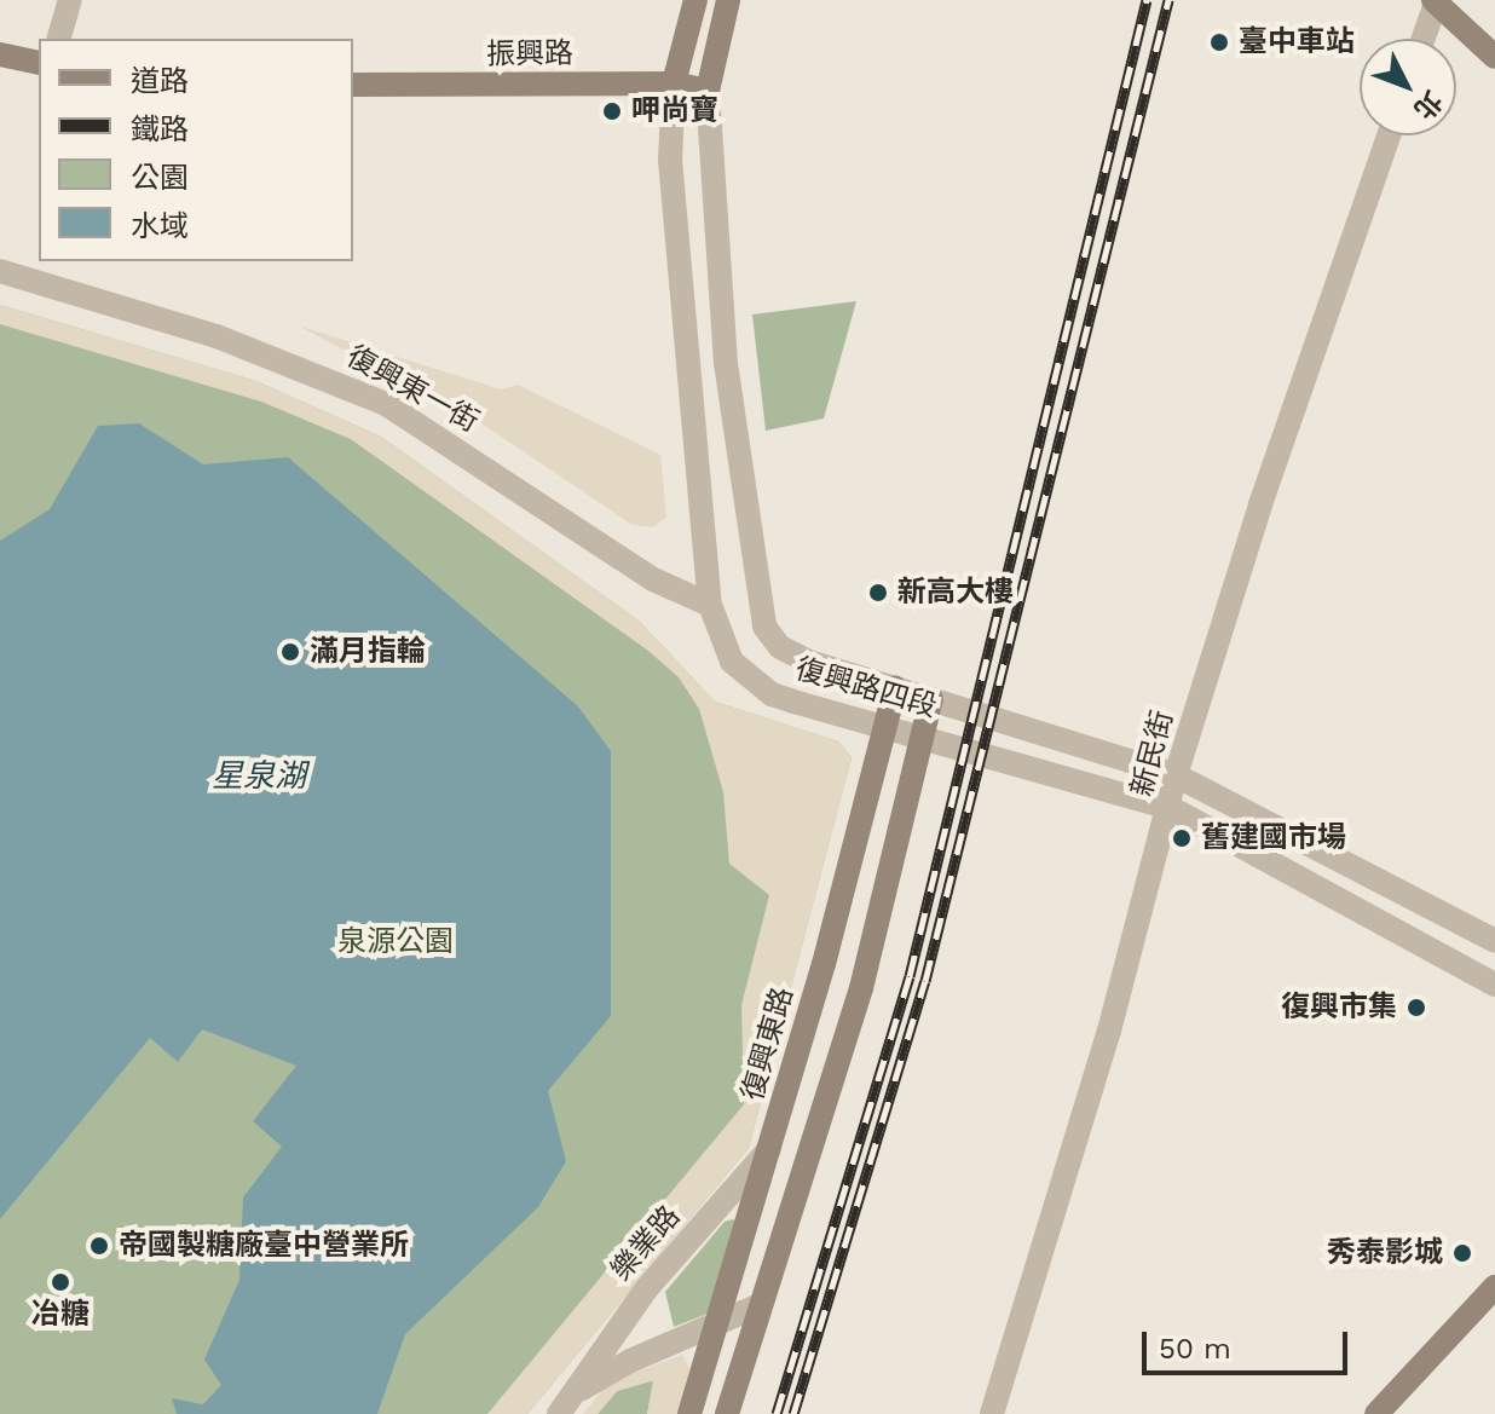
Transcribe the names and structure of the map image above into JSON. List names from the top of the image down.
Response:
{
  "streets": {
    "street": [
      "振興路",
      "復興東一街",
      "復興路四段",
      "新民街",
      "復興東路",
      "樂業路"
    ]
  },
  "crossings": [
    ["振興路", "復興路四段"],
    ["復興東一街", "復興路四段"],
    ["復興路四段", "新民街"],
    ["復興路四段", "復興東路"],
    ["復興東路", "樂業路"]
  ],
  "water": ["星泉湖"],
  "parks": ["泉源公園"],
  "places": [
    "臺中車站",
    "呷尚寶",
    "新高大樓",
    "滿月指輪",
    "舊建國市場",
    "復興市集",
    "帝國製糖廠臺中營業所",
    "秀泰影城",
    "冶糖"
  ],
  "legend": [
    "道路",
    "鐵路",
    "公園",
    "水域"
  ],
  "scale_bar": "50 m",
  "north": "bottom right"
}
